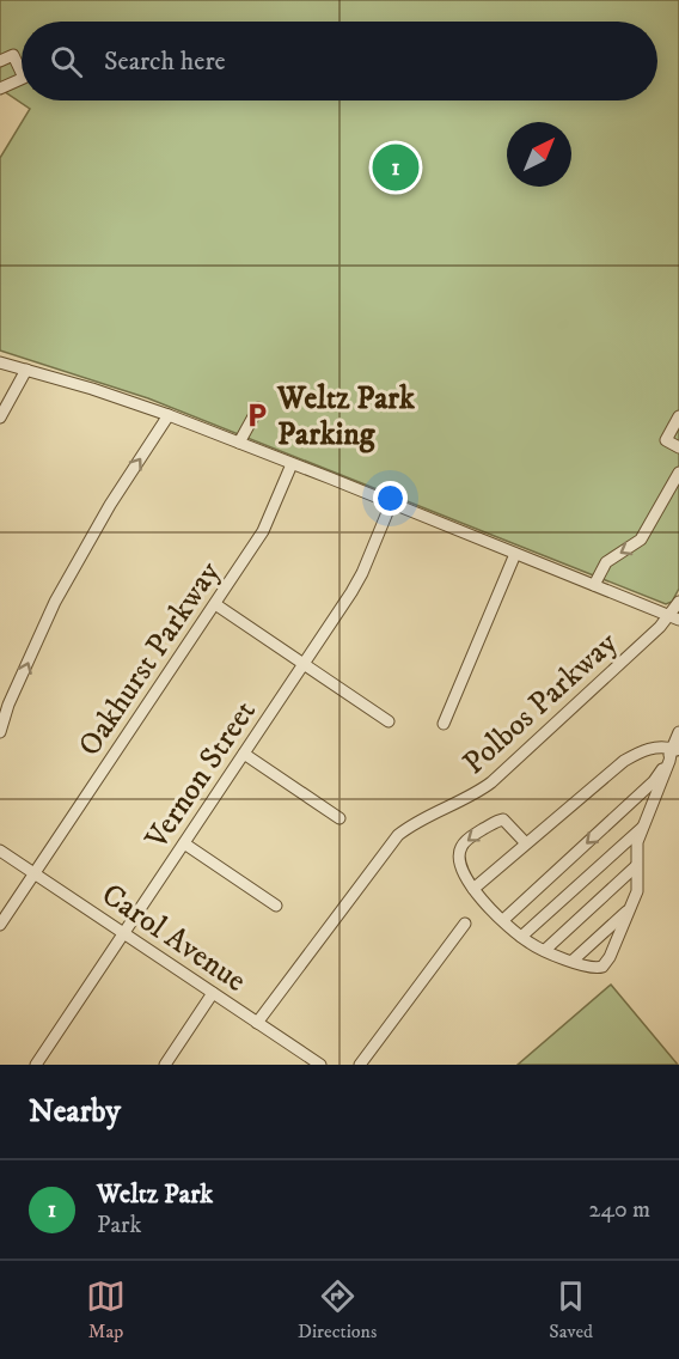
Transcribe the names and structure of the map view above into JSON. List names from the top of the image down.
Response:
{
  "streets": {
    "street": [
      "Oakhurst Parkway",
      "Polbos Parkway",
      "Vernon Street",
      "Carol Avenue"
    ]
  },
  "crossings": [
    ["Oakhurst Parkway", "Carol Avenue"],
    ["Polbos Parkway", "Carol Avenue"],
    ["Vernon Street", "Carol Avenue"]
  ],
  "places": {
    "parking": ["Weltz Park Parking"]
  },
  "north": "top right",
  "page": {
    "search": "Search here",
    "pins": "1",
    "heading": "Nearby",
    "list": [
      {
        "mark": "1",
        "name": "Weltz Park",
        "note": "Park",
        "value": "240 m"
      }
    ],
    "nav": ["Map", "Directions", "Saved"]
  }
}
